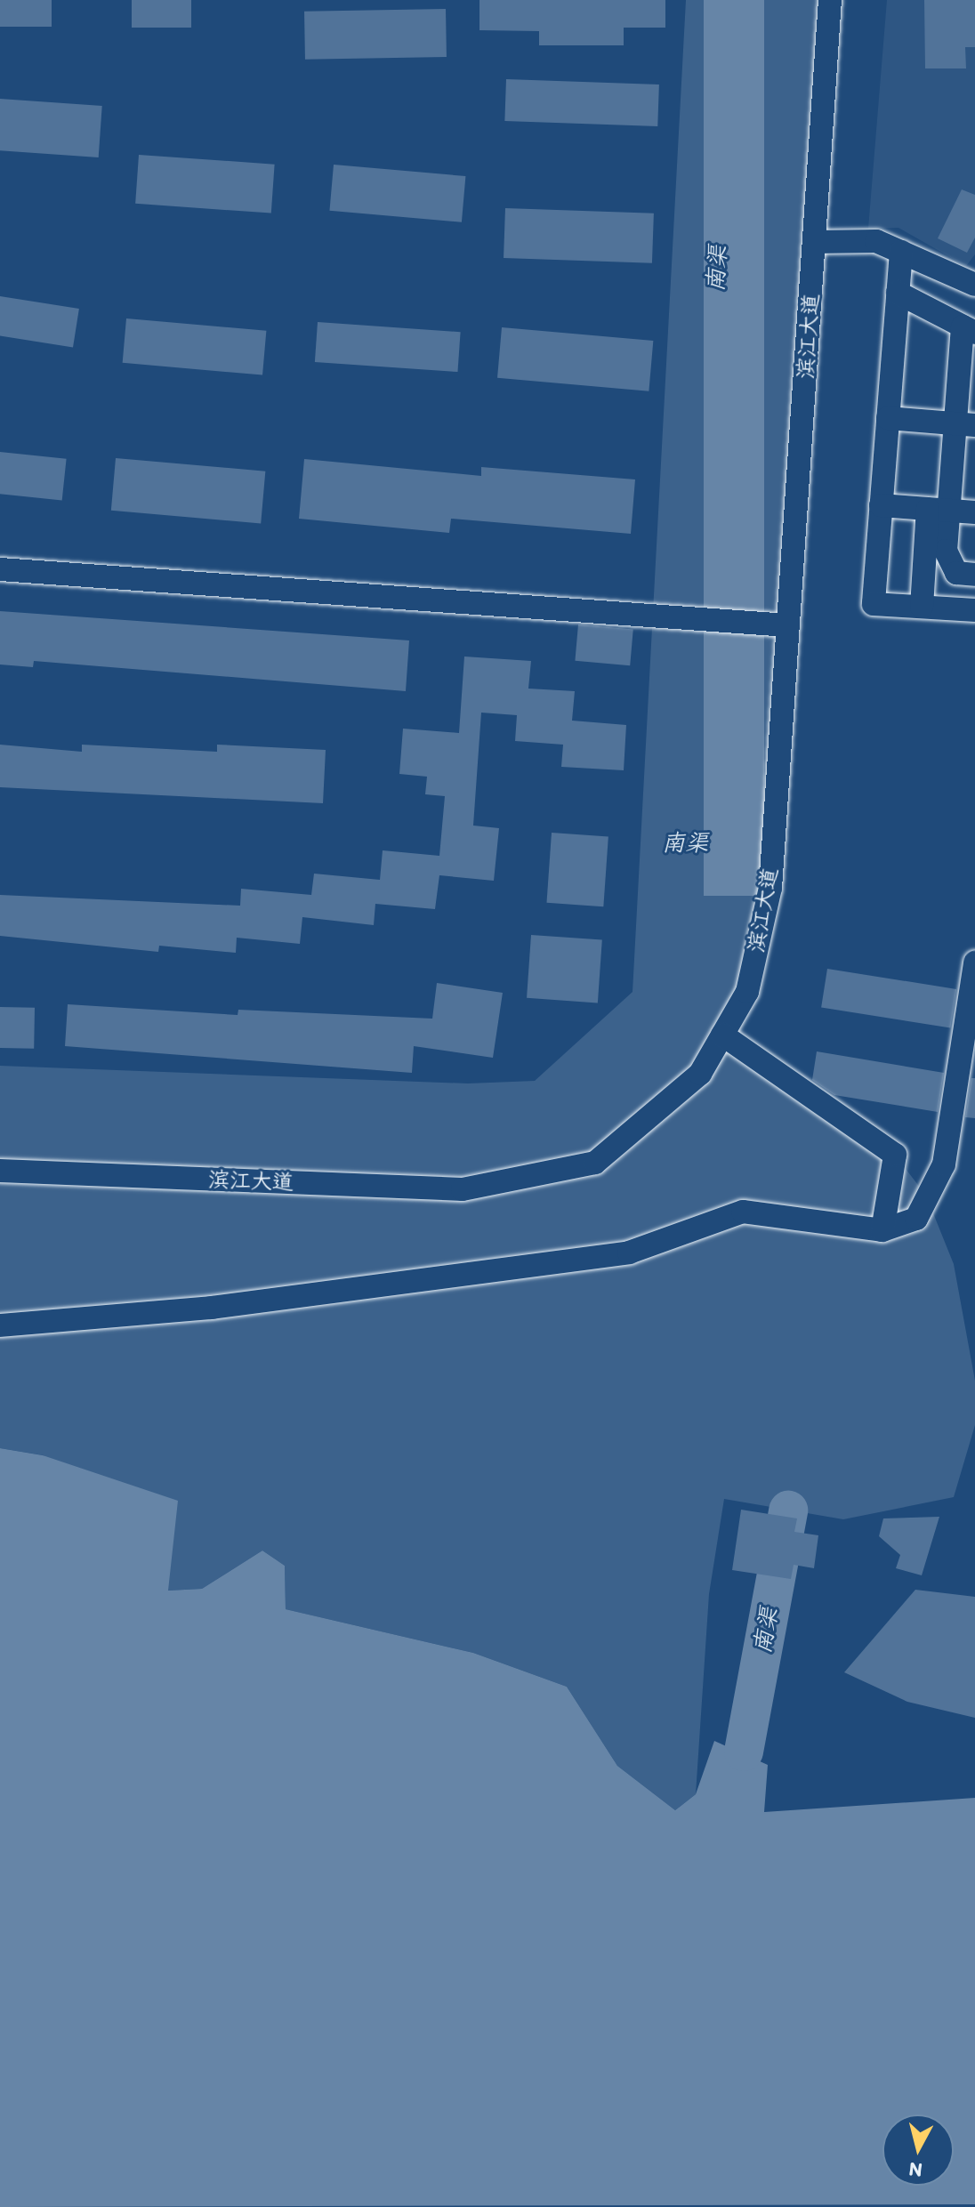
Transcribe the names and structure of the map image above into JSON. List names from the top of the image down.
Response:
{
  "streets": {
    "street": ["滨江大道"]
  },
  "water": ["南渠"],
  "north": "bottom"
}
